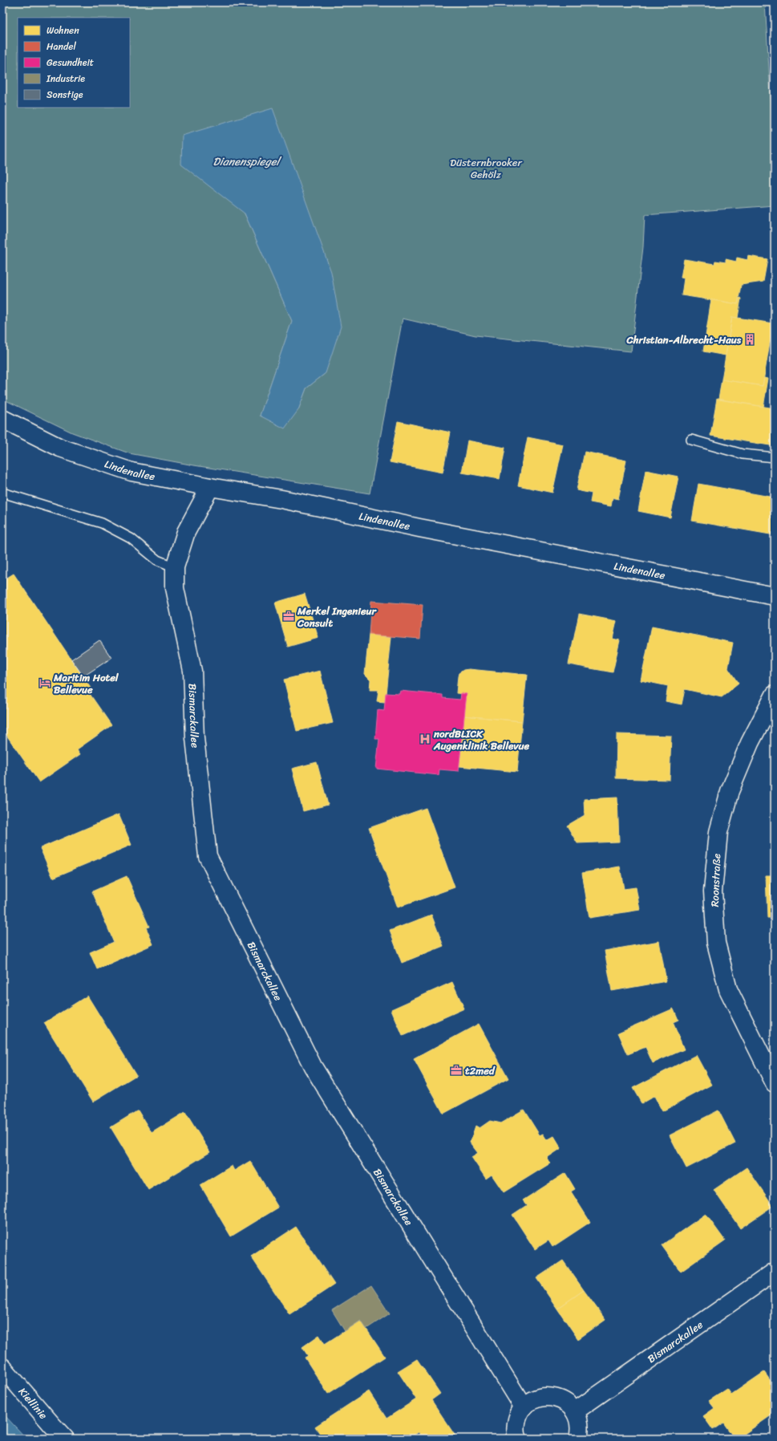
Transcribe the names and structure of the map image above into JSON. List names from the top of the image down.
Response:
{
  "streets": {
    "street": [
      "Lindenallee",
      "Bismarckallee",
      "Roonstraße",
      "Kiellinie"
    ]
  },
  "crossings": [
    ["Lindenallee", "Bismarckallee"]
  ],
  "water": ["Dianenspiegel"],
  "parks": ["Düsternbrooker Gehölz"],
  "places": {
    "building": ["Christian-Albrecht-Haus"],
    "office": ["Merkel Ingenieur Consult", "t2med"],
    "hotel": ["Maritim Hotel Bellevue"],
    "hospital": ["nordBLICK Augenklinik Bellevue"]
  },
  "legend": [
    "Wohnen",
    "Handel",
    "Gesundheit",
    "Industrie",
    "Sonstige"
  ]
}
